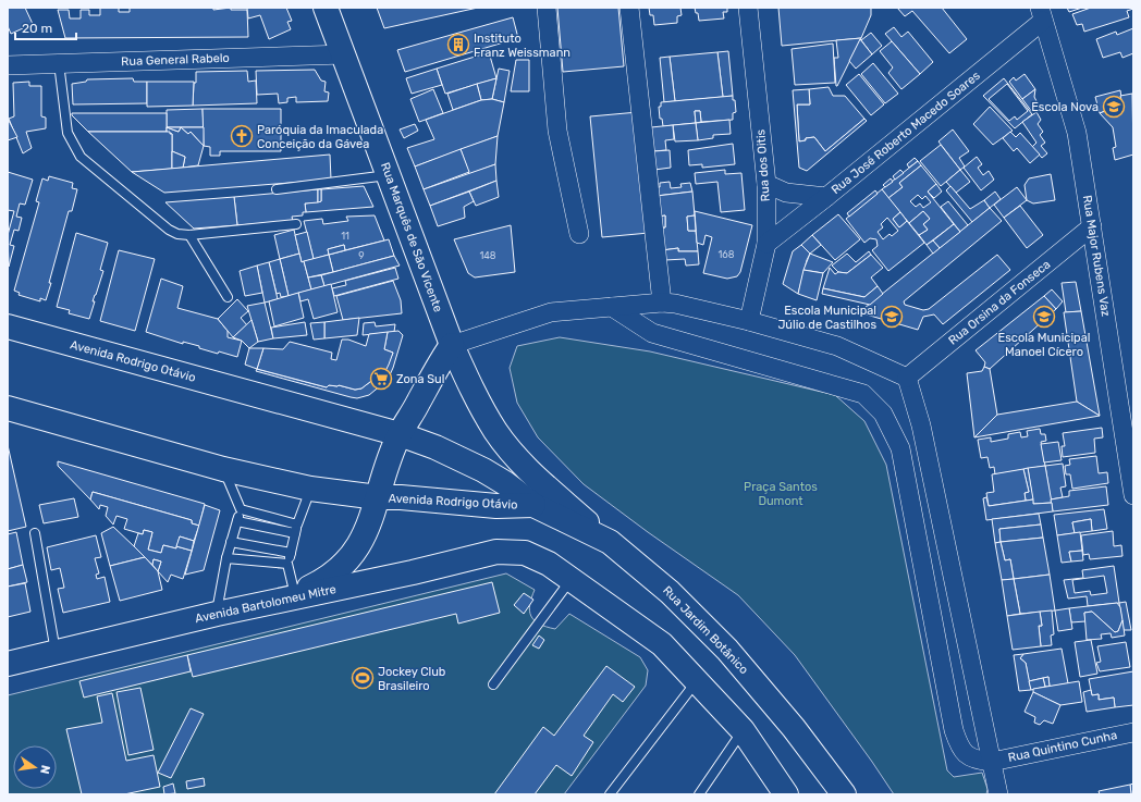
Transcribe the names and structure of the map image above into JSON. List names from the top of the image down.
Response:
{
  "streets": {
    "main road": [
      "Rua Marquês de São Vicente",
      "Avenida Rodrigo Otávio",
      "Avenida Bartolomeu Mitre",
      "Rua Jardim Botânico"
    ],
    "street": [
      "Rua General Rabelo",
      "Rua José Roberto Macedo Soares",
      "Rua dos Oitis",
      "Rua Major Rubens Vaz",
      "Rua Orsina da Fonseca",
      "Rua Quintino Cunha"
    ]
  },
  "crossings": [
    ["Rua General Rabelo", "Rua Marquês de São Vicente"],
    ["Rua José Roberto Macedo Soares", "Rua dos Oitis"],
    ["Rua José Roberto Macedo Soares", "Rua Major Rubens Vaz"],
    ["Rua Major Rubens Vaz", "Rua Orsina da Fonseca"],
    ["Avenida Rodrigo Otávio", "Rua Jardim Botânico"]
  ],
  "parks": ["Praça Santos Dumont"],
  "places": {
    "building": ["Instituto Franz Weissmann"],
    "school or university": ["Escola Nova", "Escola Municipal Júlio de Castilhos", "Escola Municipal Manoel Cícero"],
    "church": ["Paróquia da Imaculada Conceição da Gávea"],
    "supermarket": ["Zona Sul"],
    "sports": ["Jockey Club Brasileiro"]
  },
  "house_numbers": [
    "11",
    "168",
    "9",
    "148"
  ],
  "scale_bar": "20 m",
  "north": "right"
}
